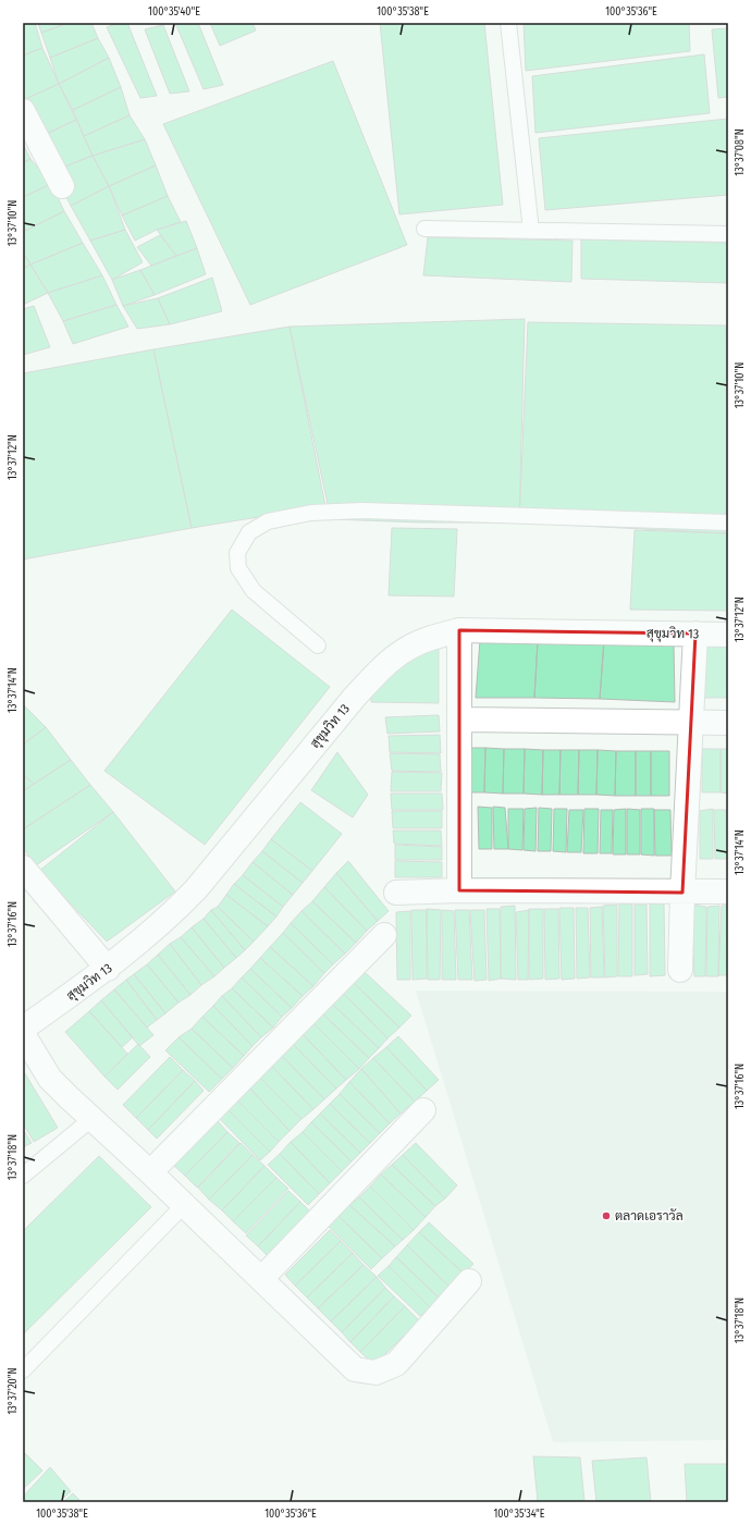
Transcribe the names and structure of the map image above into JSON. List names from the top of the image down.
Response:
{
  "streets": {
    "street": ["สุขุมวิท 13"]
  },
  "places": ["ตลาดเอราวัล"],
  "coordinates": [
    "100°35'40\"E",
    "100°35'38\"E",
    "100°35'36\"E",
    "13°37'08\"N",
    "13°37'10\"N",
    "13°37'12\"N",
    "13°37'14\"N",
    "13°37'16\"N",
    "13°37'18\"N",
    "13°37'20\"N",
    "100°35'34\"E"
  ]
}
